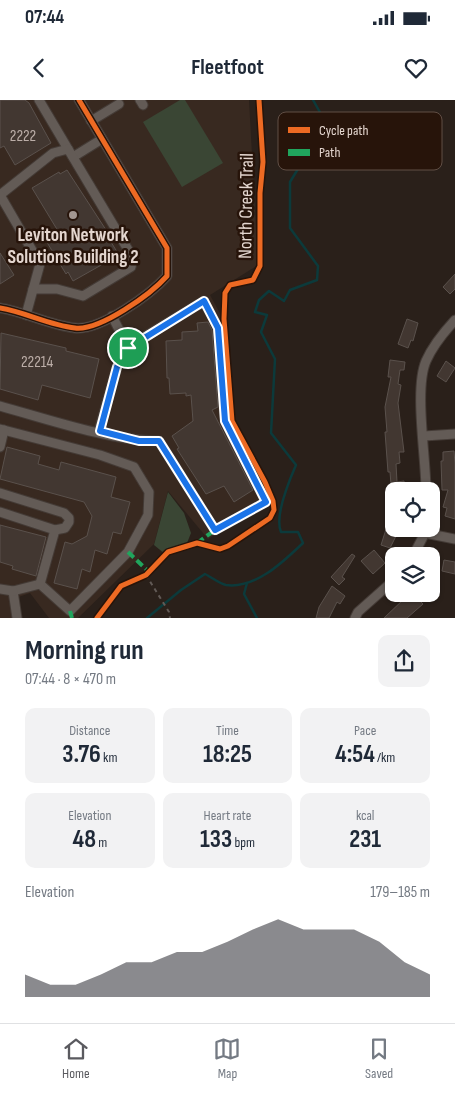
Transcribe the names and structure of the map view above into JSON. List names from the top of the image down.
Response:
{
  "streets": {
    "cycle path": ["North Creek Trail"]
  },
  "places": ["Leviton Network Solutions Building 2"],
  "house_numbers": ["2222", "22214"],
  "legend": ["Cycle path", "Path"],
  "page": {
    "status": "07:44",
    "header": "Fleetfoot",
    "heading": ["Morning run", "07:44 · 8 × 470 m"],
    "stats": [
      ["Distance", "3.76 km"],
      ["Time", "18:25"],
      ["Pace", "4:54 /km"],
      ["Elevation", "48 m"],
      ["Heart rate", "133 bpm"],
      ["kcal", "231"]
    ],
    "chart": ["Elevation", "179–185 m"],
    "tabs": ["Home", "Map", "Saved"]
  }
}
